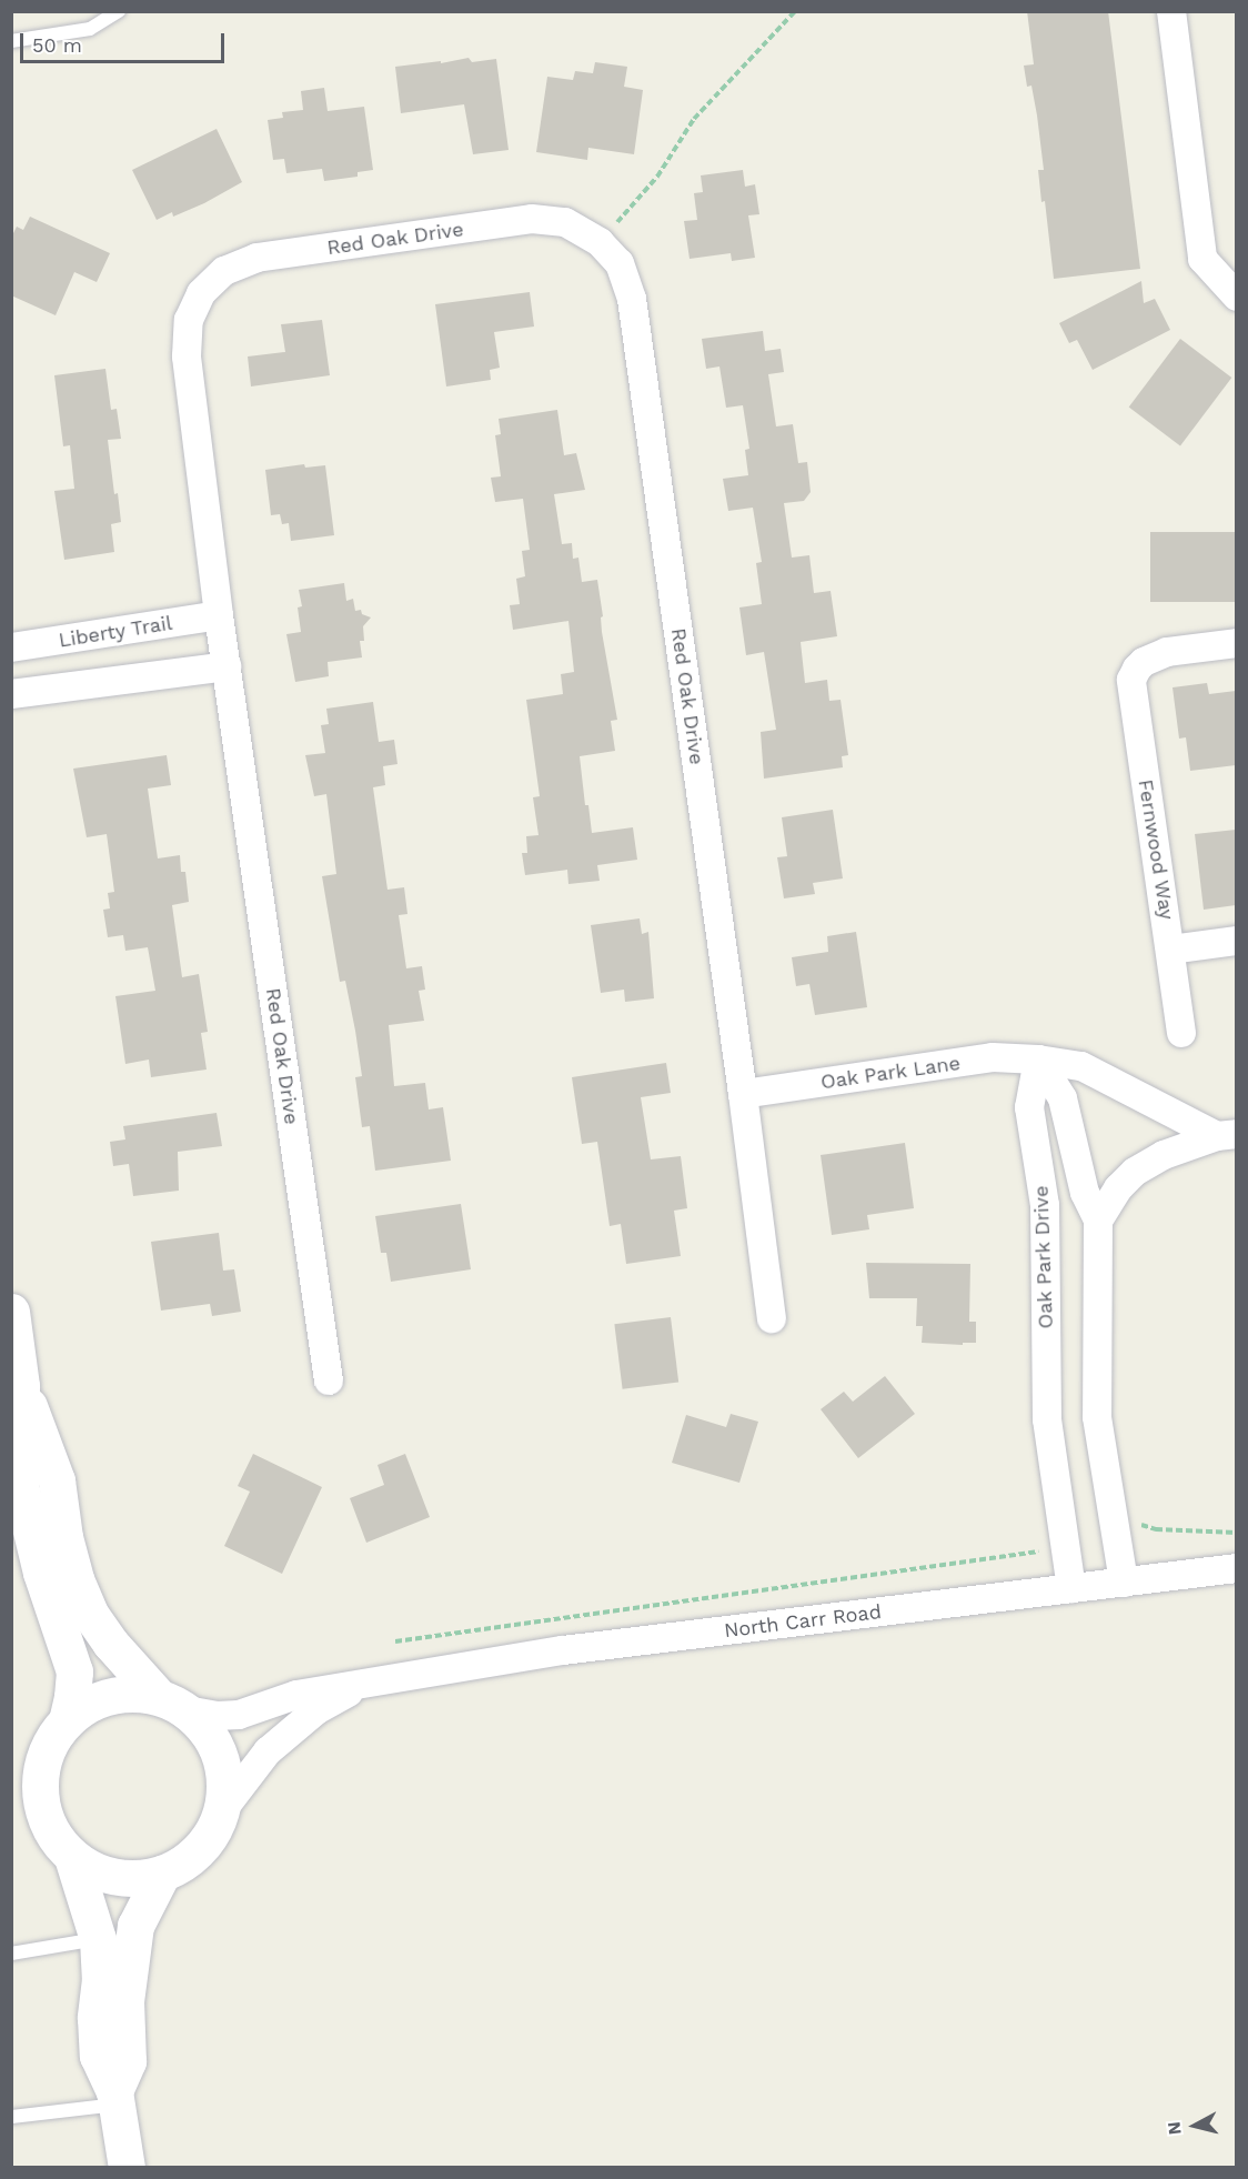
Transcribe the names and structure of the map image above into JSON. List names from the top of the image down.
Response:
{
  "streets": {
    "street": [
      "Red Oak Drive",
      "Liberty Trail",
      "Fernwood Way",
      "Oak Park Lane",
      "Oak Park Drive",
      "North Carr Road"
    ]
  },
  "crossings": [
    ["Red Oak Drive", "Liberty Trail"],
    ["Red Oak Drive", "Oak Park Lane"],
    ["Oak Park Lane", "Oak Park Drive"],
    ["Oak Park Drive", "North Carr Road"]
  ],
  "scale_bar": "50 m",
  "north": "left"
}
